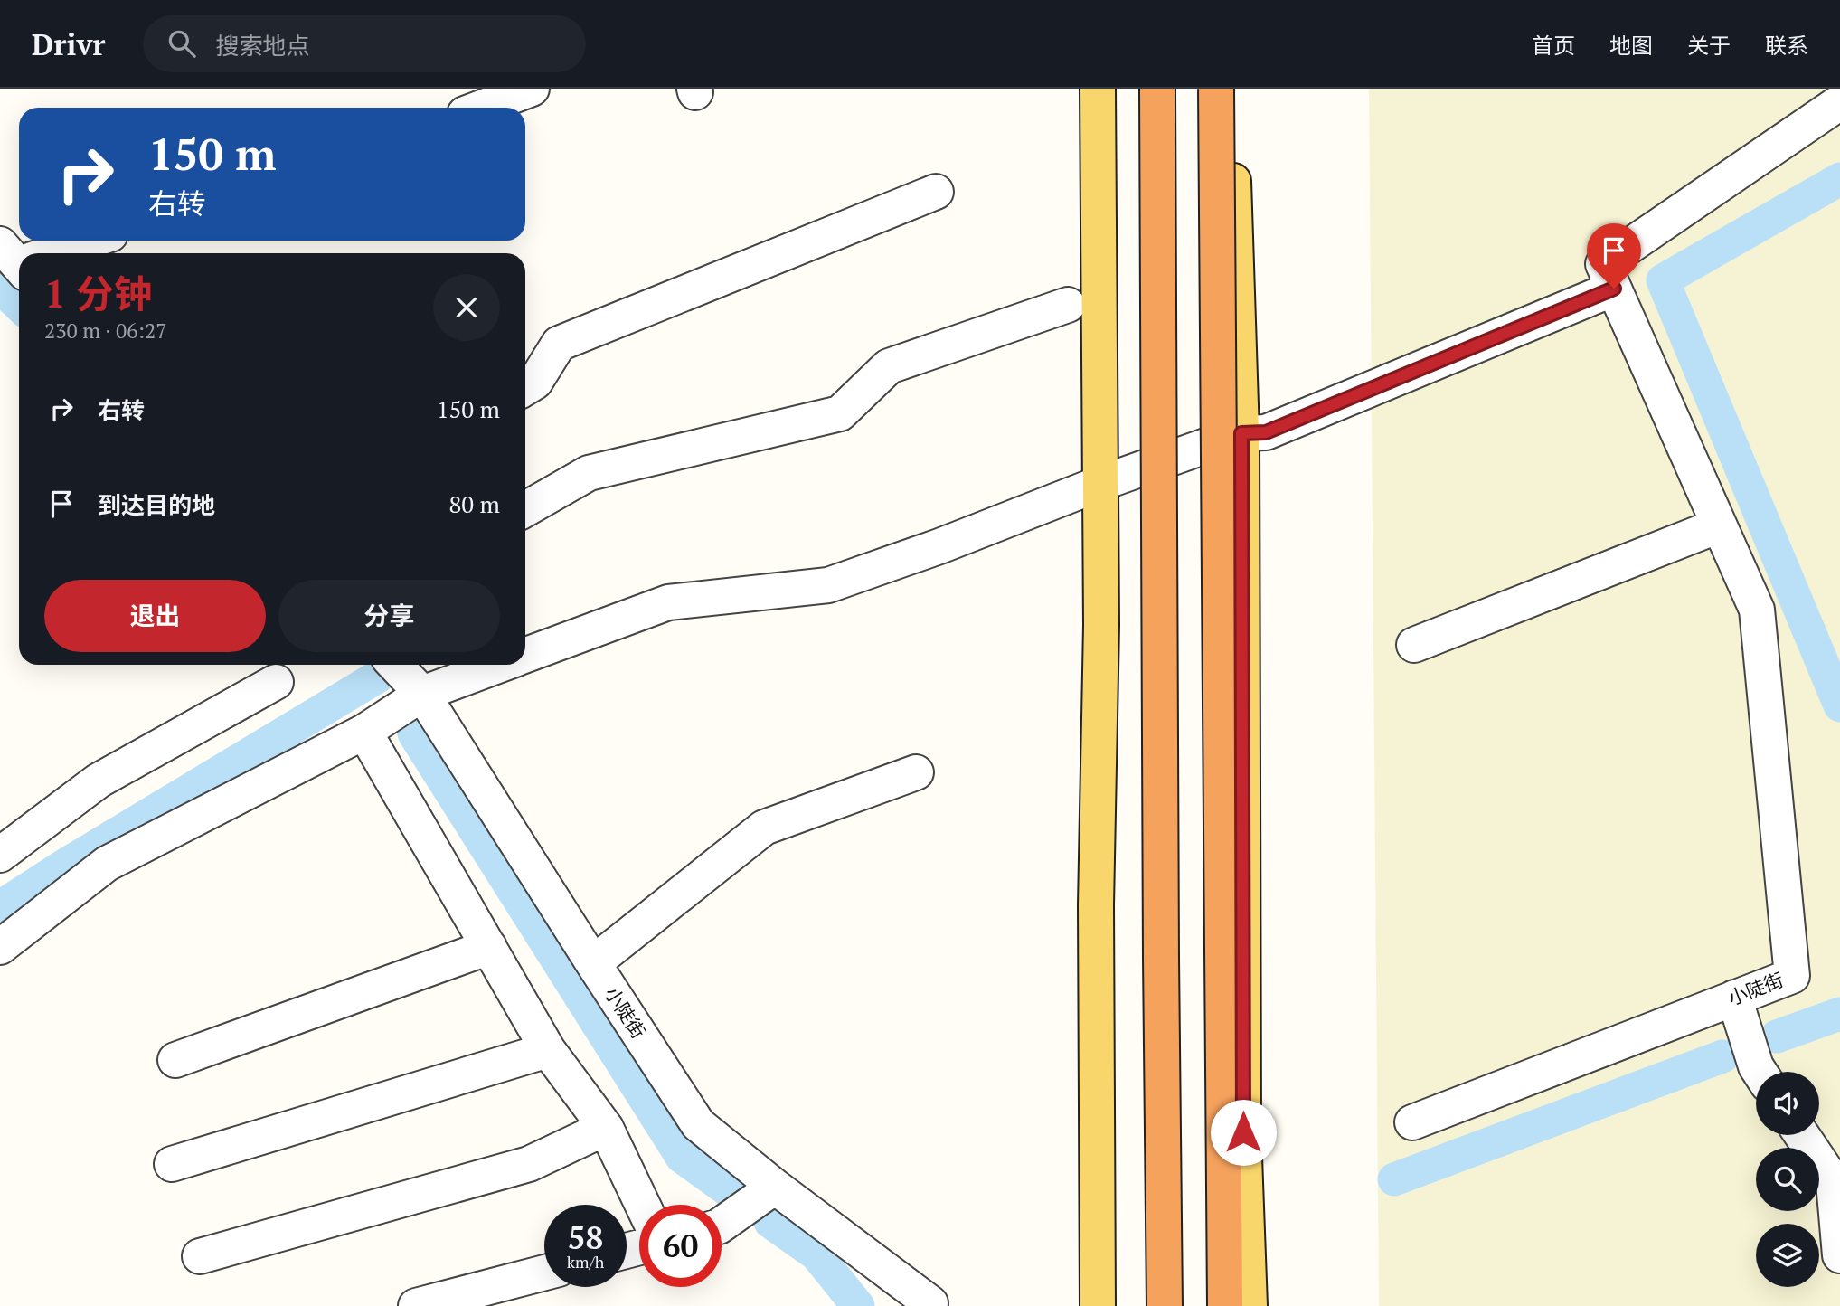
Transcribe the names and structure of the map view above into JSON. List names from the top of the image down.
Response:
{
  "streets": {
    "street": ["小陡街"]
  },
  "page": {
    "header": "Drivr",
    "search": "搜索地点",
    "nav": [
      "首页",
      "地图",
      "关于",
      "联系"
    ],
    "turn": ["150 m", "右转"],
    "heading": ["1 分钟", "230 m · 06:27"],
    "list": [
      {
        "name": "右转",
        "value": "150 m"
      },
      {
        "name": "到达目的地",
        "value": "80 m"
      }
    ],
    "buttons": ["退出", "分享"],
    "speed": "58 km/h",
    "limit": "60"
  }
}
